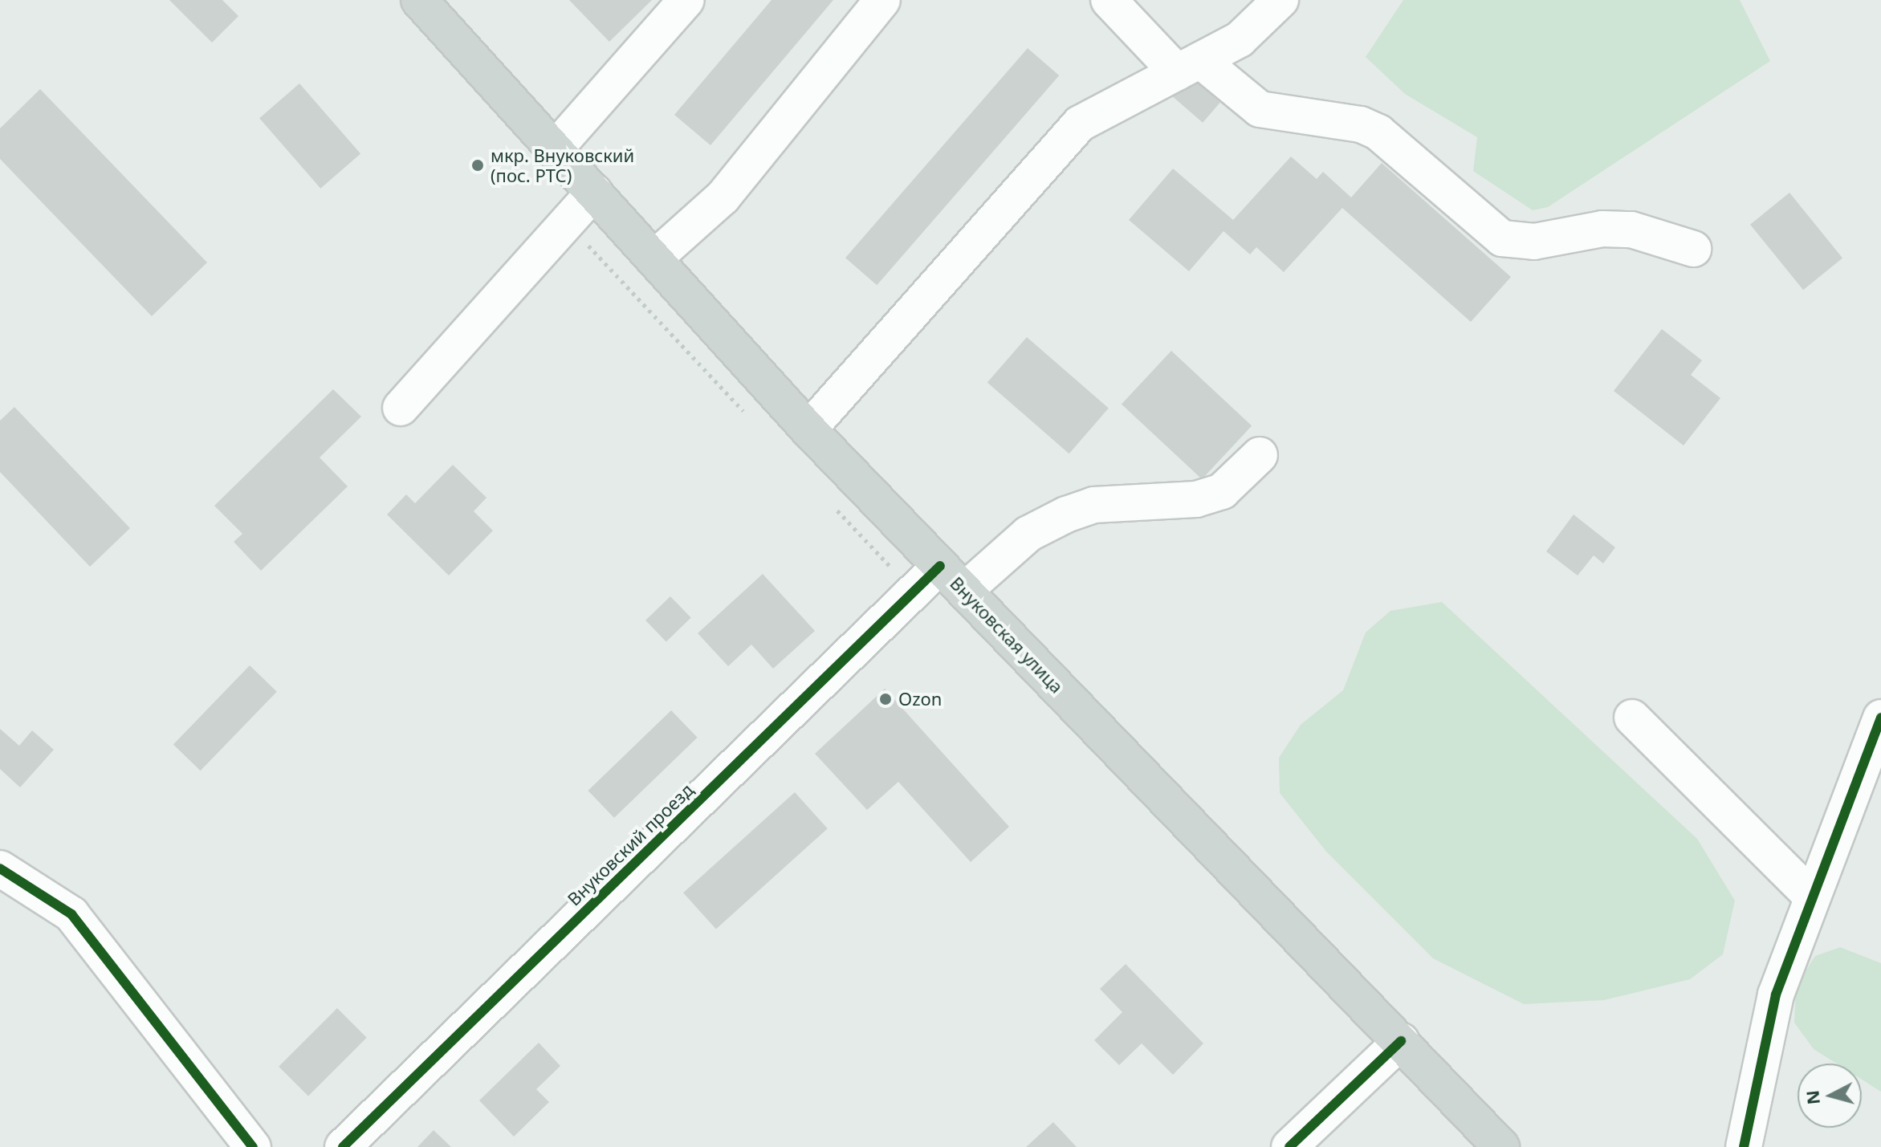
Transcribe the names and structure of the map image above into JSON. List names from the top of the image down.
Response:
{
  "streets": {
    "main road": ["Внуковская улица"],
    "street": ["Внуковский проезд"]
  },
  "crossings": [
    ["Внуковская улица", "Внуковский проезд"]
  ],
  "places": ["мкр. Внуковский (пос. РТС)", "Ozon"],
  "north": "left"
}
